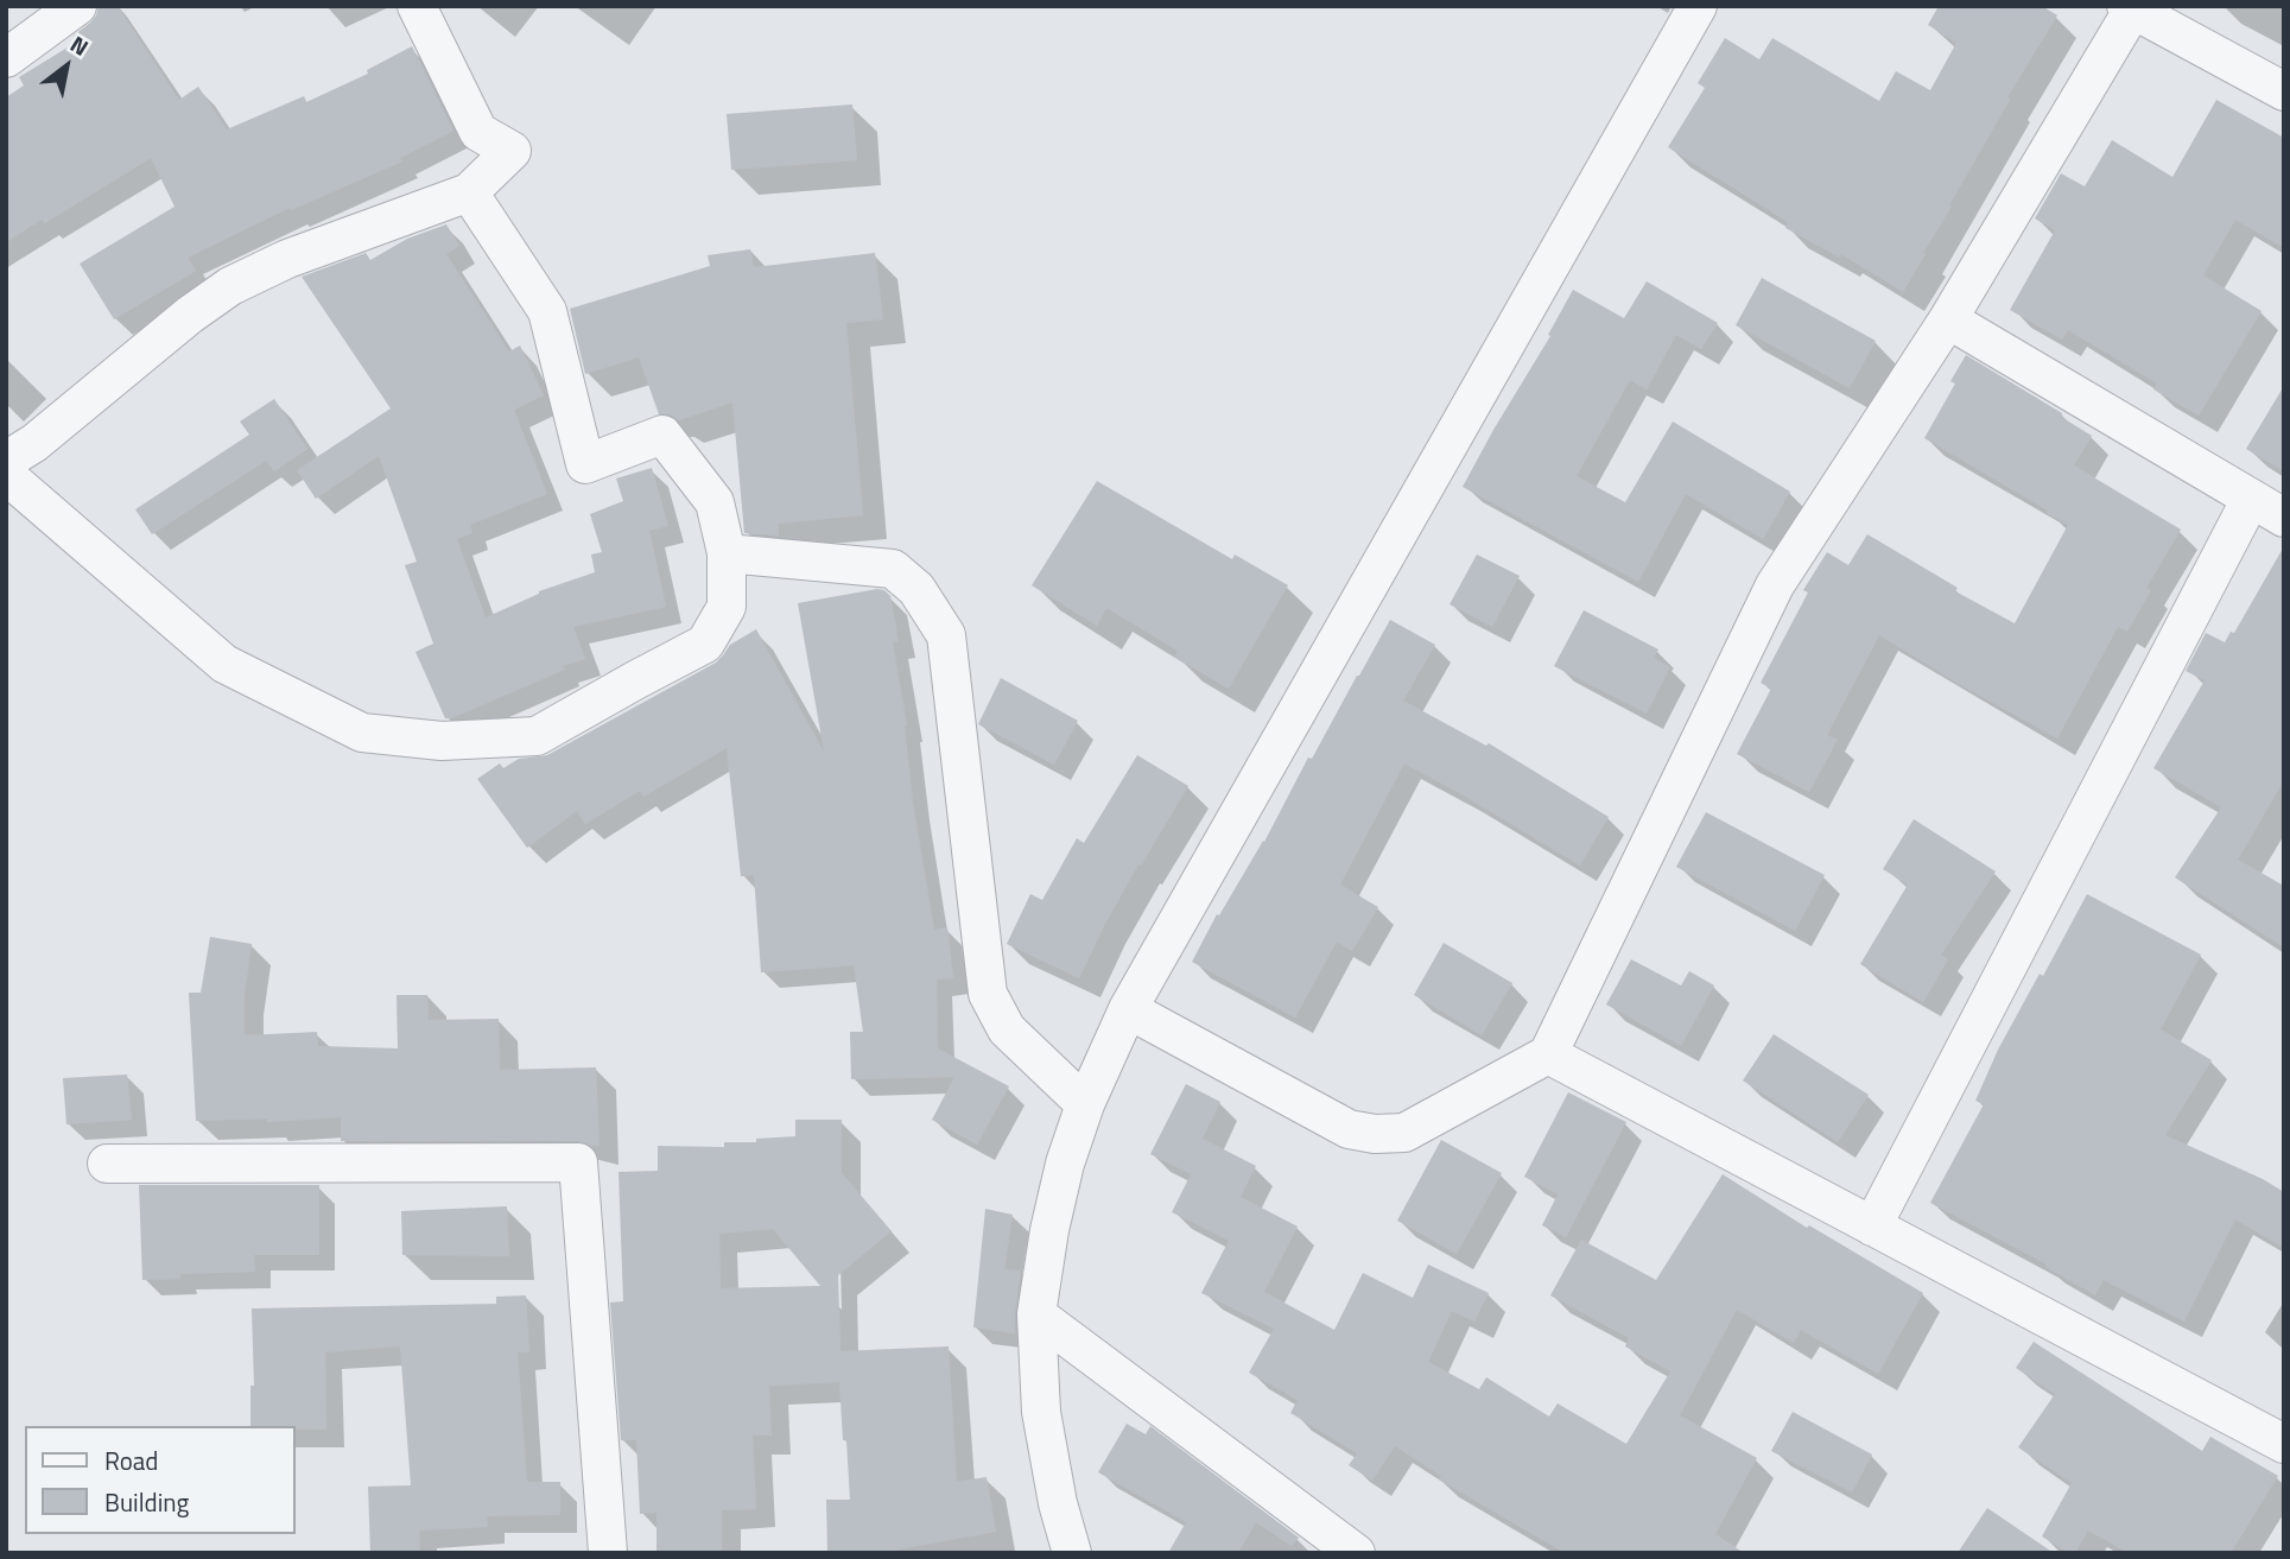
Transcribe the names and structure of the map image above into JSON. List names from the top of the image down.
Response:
{
  "legend": ["Road", "Building"],
  "north": "top right"
}
